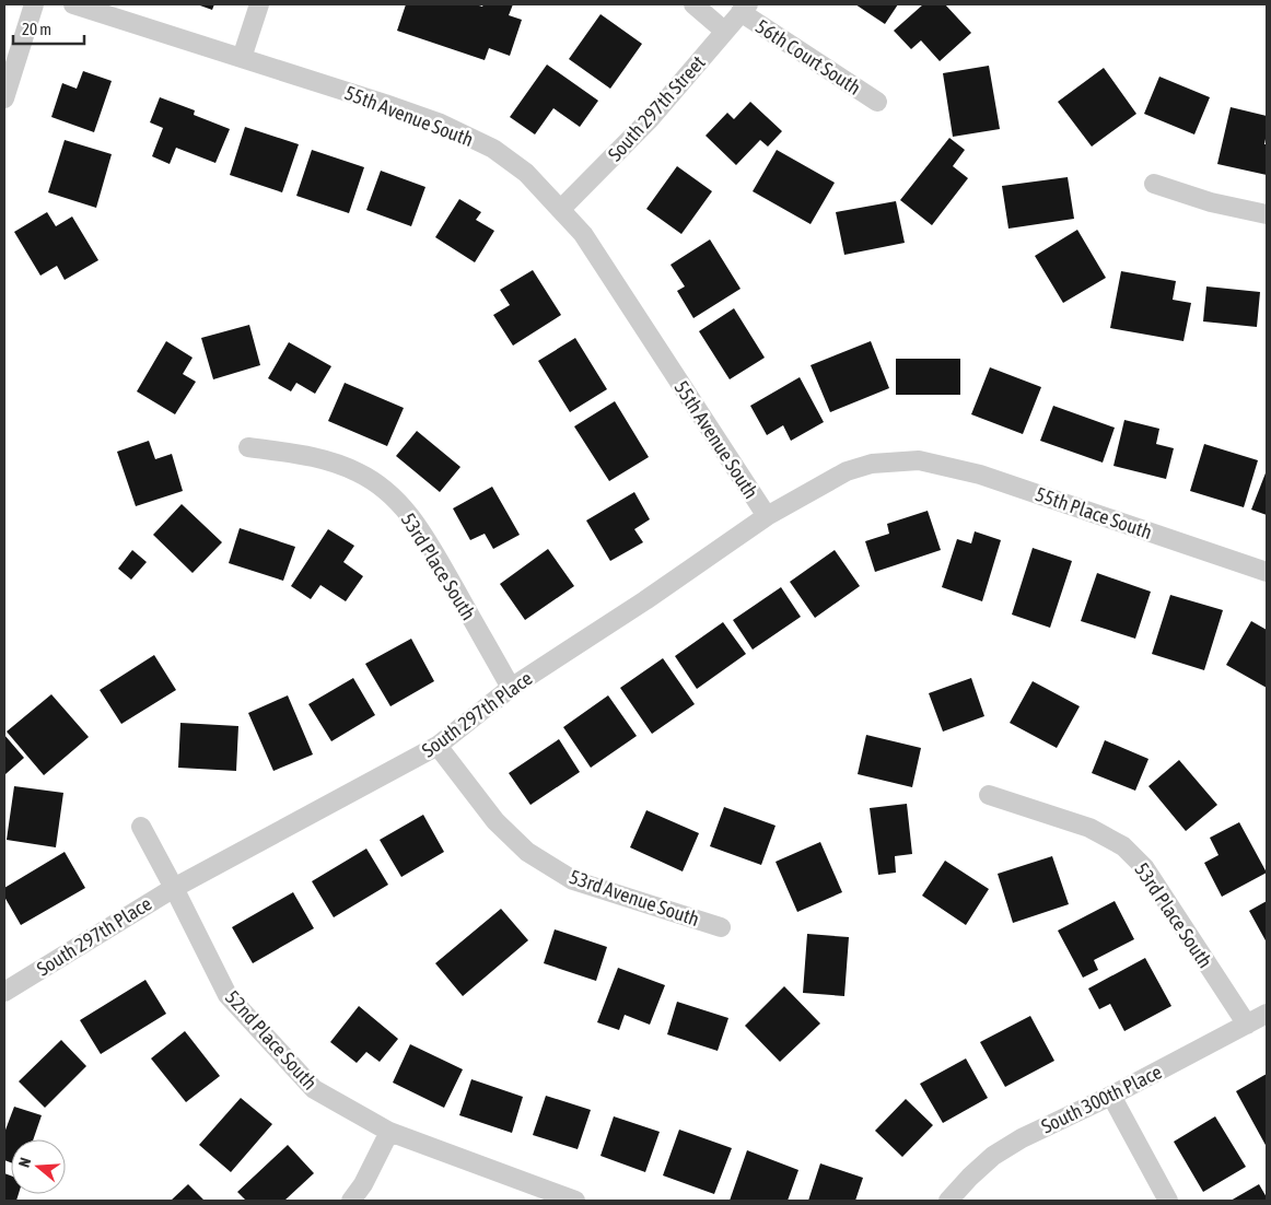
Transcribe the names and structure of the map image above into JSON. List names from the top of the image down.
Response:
{
  "streets": {
    "street": [
      "56th Court South",
      "South 297th Street",
      "55th Avenue South",
      "55th Place South",
      "53rd Place South",
      "South 297th Place",
      "53rd Avenue South",
      "52nd Place South",
      "South 300th Place"
    ]
  },
  "crossings": [
    ["56th Court South", "South 297th Street"],
    ["South 297th Street", "55th Avenue South"],
    ["55th Avenue South", "South 297th Place"],
    ["55th Place South", "South 297th Place"],
    ["53rd Place South", "South 297th Place"],
    ["53rd Place South", "South 300th Place"],
    ["South 297th Place", "53rd Avenue South"],
    ["South 297th Place", "52nd Place South"]
  ],
  "scale_bar": "20 m",
  "north": "left"
}
